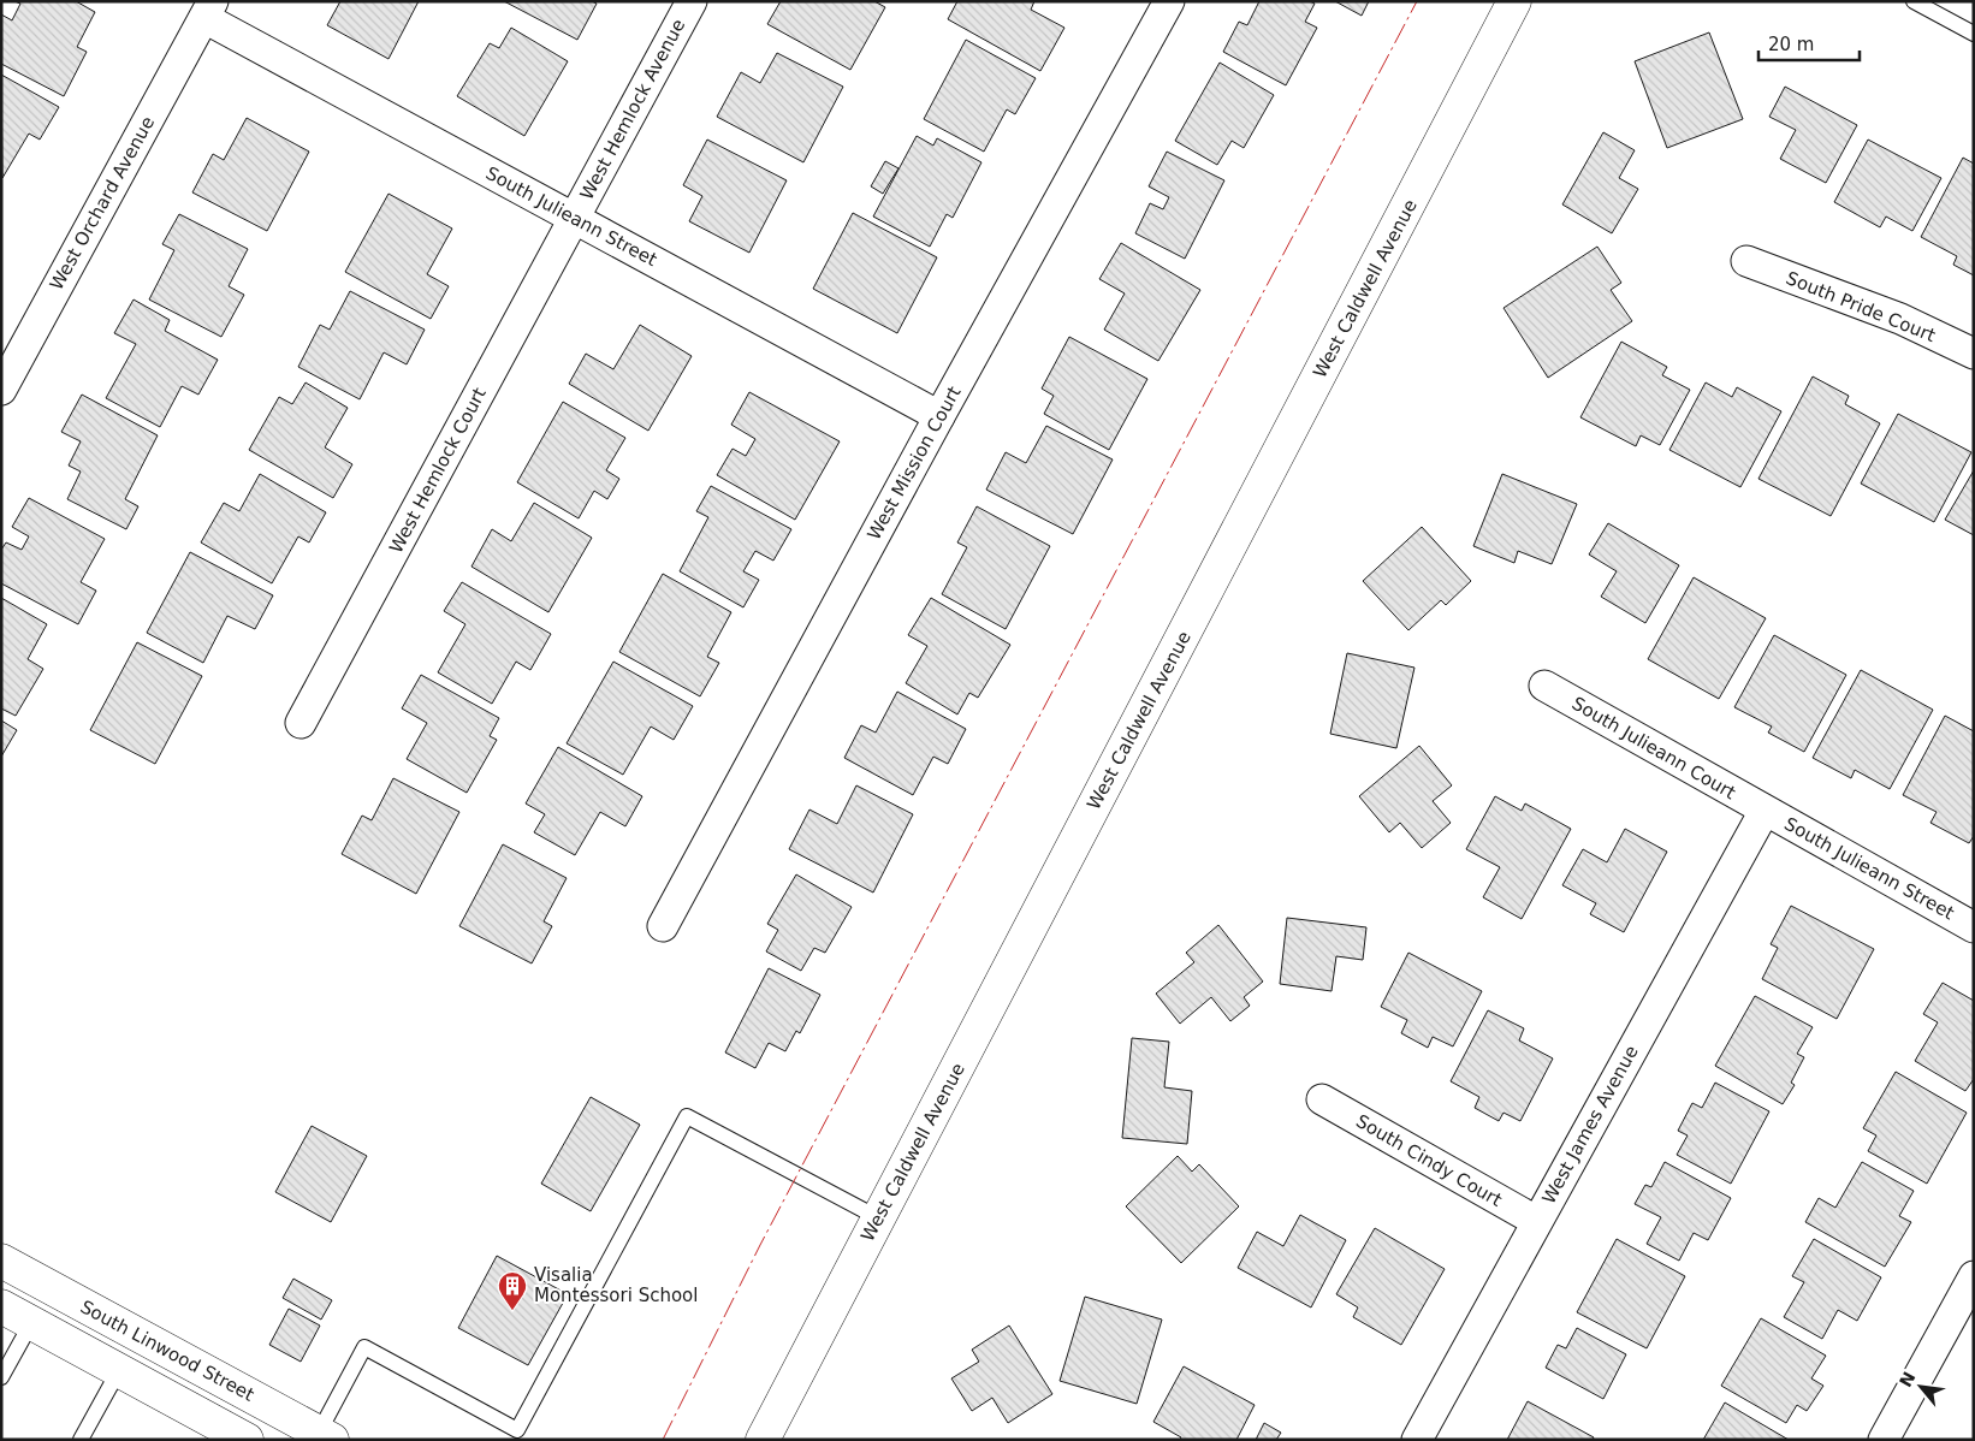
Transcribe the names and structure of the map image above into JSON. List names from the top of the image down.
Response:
{
  "streets": {
    "main road": ["West Caldwell Avenue", "South Linwood Street"],
    "street": [
      "West Hemlock Avenue",
      "West Orchard Avenue",
      "South Julieann Street",
      "South Pride Court",
      "West Mission Court",
      "West Hemlock Court",
      "South Julieann Court",
      "West James Avenue",
      "South Cindy Court"
    ]
  },
  "crossings": [
    ["West Hemlock Avenue", "South Julieann Street"],
    ["West Hemlock Avenue", "West Hemlock Court"],
    ["West Orchard Avenue", "South Julieann Street"],
    ["South Julieann Street", "West Mission Court"],
    ["South Julieann Street", "West Hemlock Court"],
    ["South Julieann Street", "South Julieann Court"],
    ["South Julieann Street", "West James Avenue"],
    ["South Julieann Court", "West James Avenue"],
    ["West James Avenue", "South Cindy Court"]
  ],
  "places": {
    "building": ["Visalia Montessori School"]
  },
  "scale_bar": "20 m",
  "north": "top left"
}
